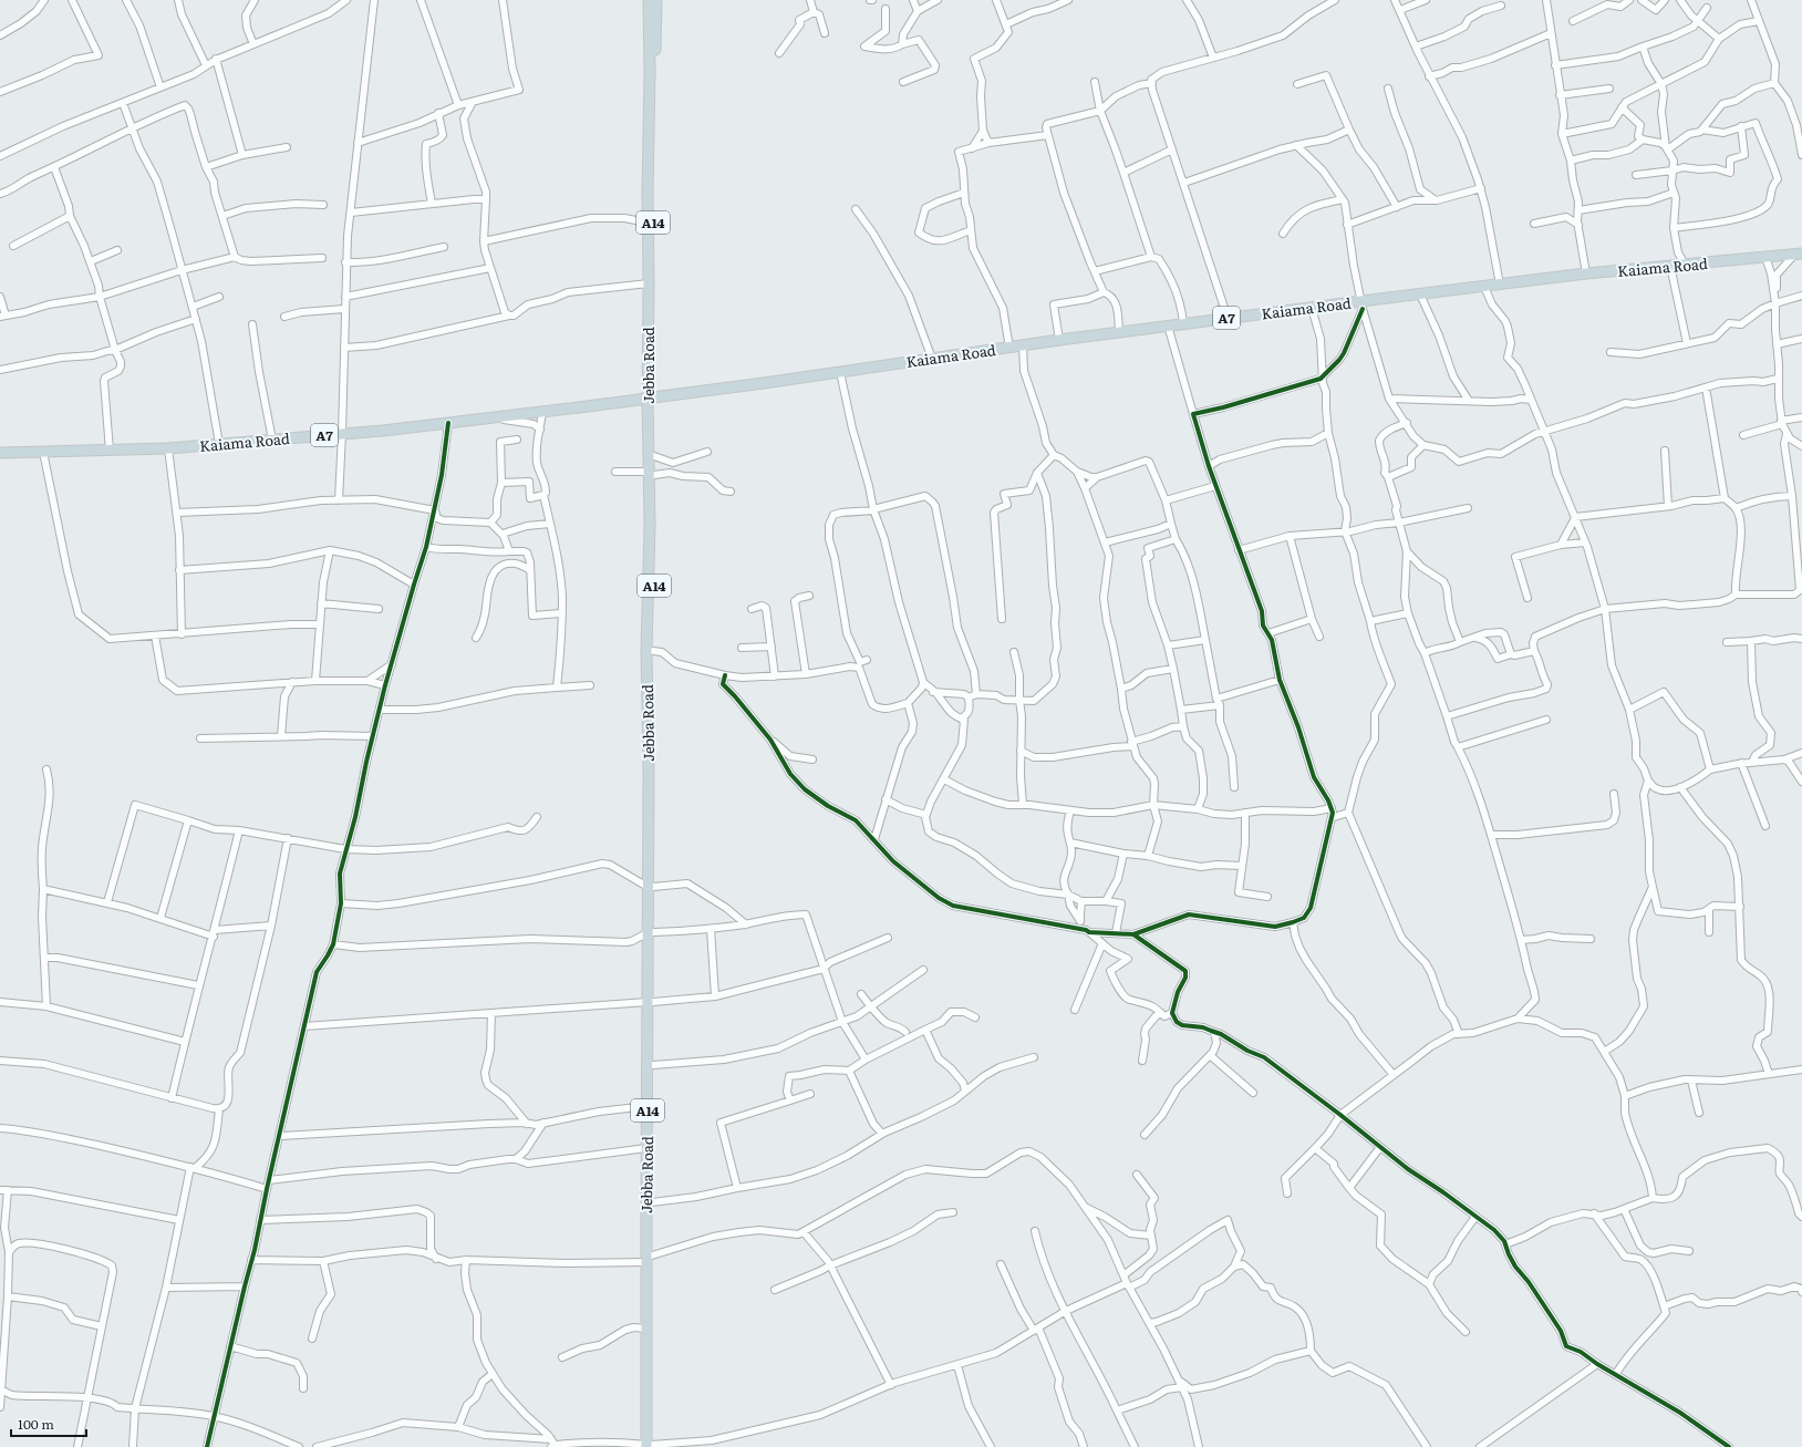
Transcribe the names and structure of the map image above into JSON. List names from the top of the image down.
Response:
{
  "streets": {
    "highway": [
      "A14",
      "Kaiama Road",
      "A7",
      "Jebba Road"
    ]
  },
  "crossings": [
    ["Kaiama Road", "Jebba Road"]
  ],
  "scale_bar": "100 m"
}
